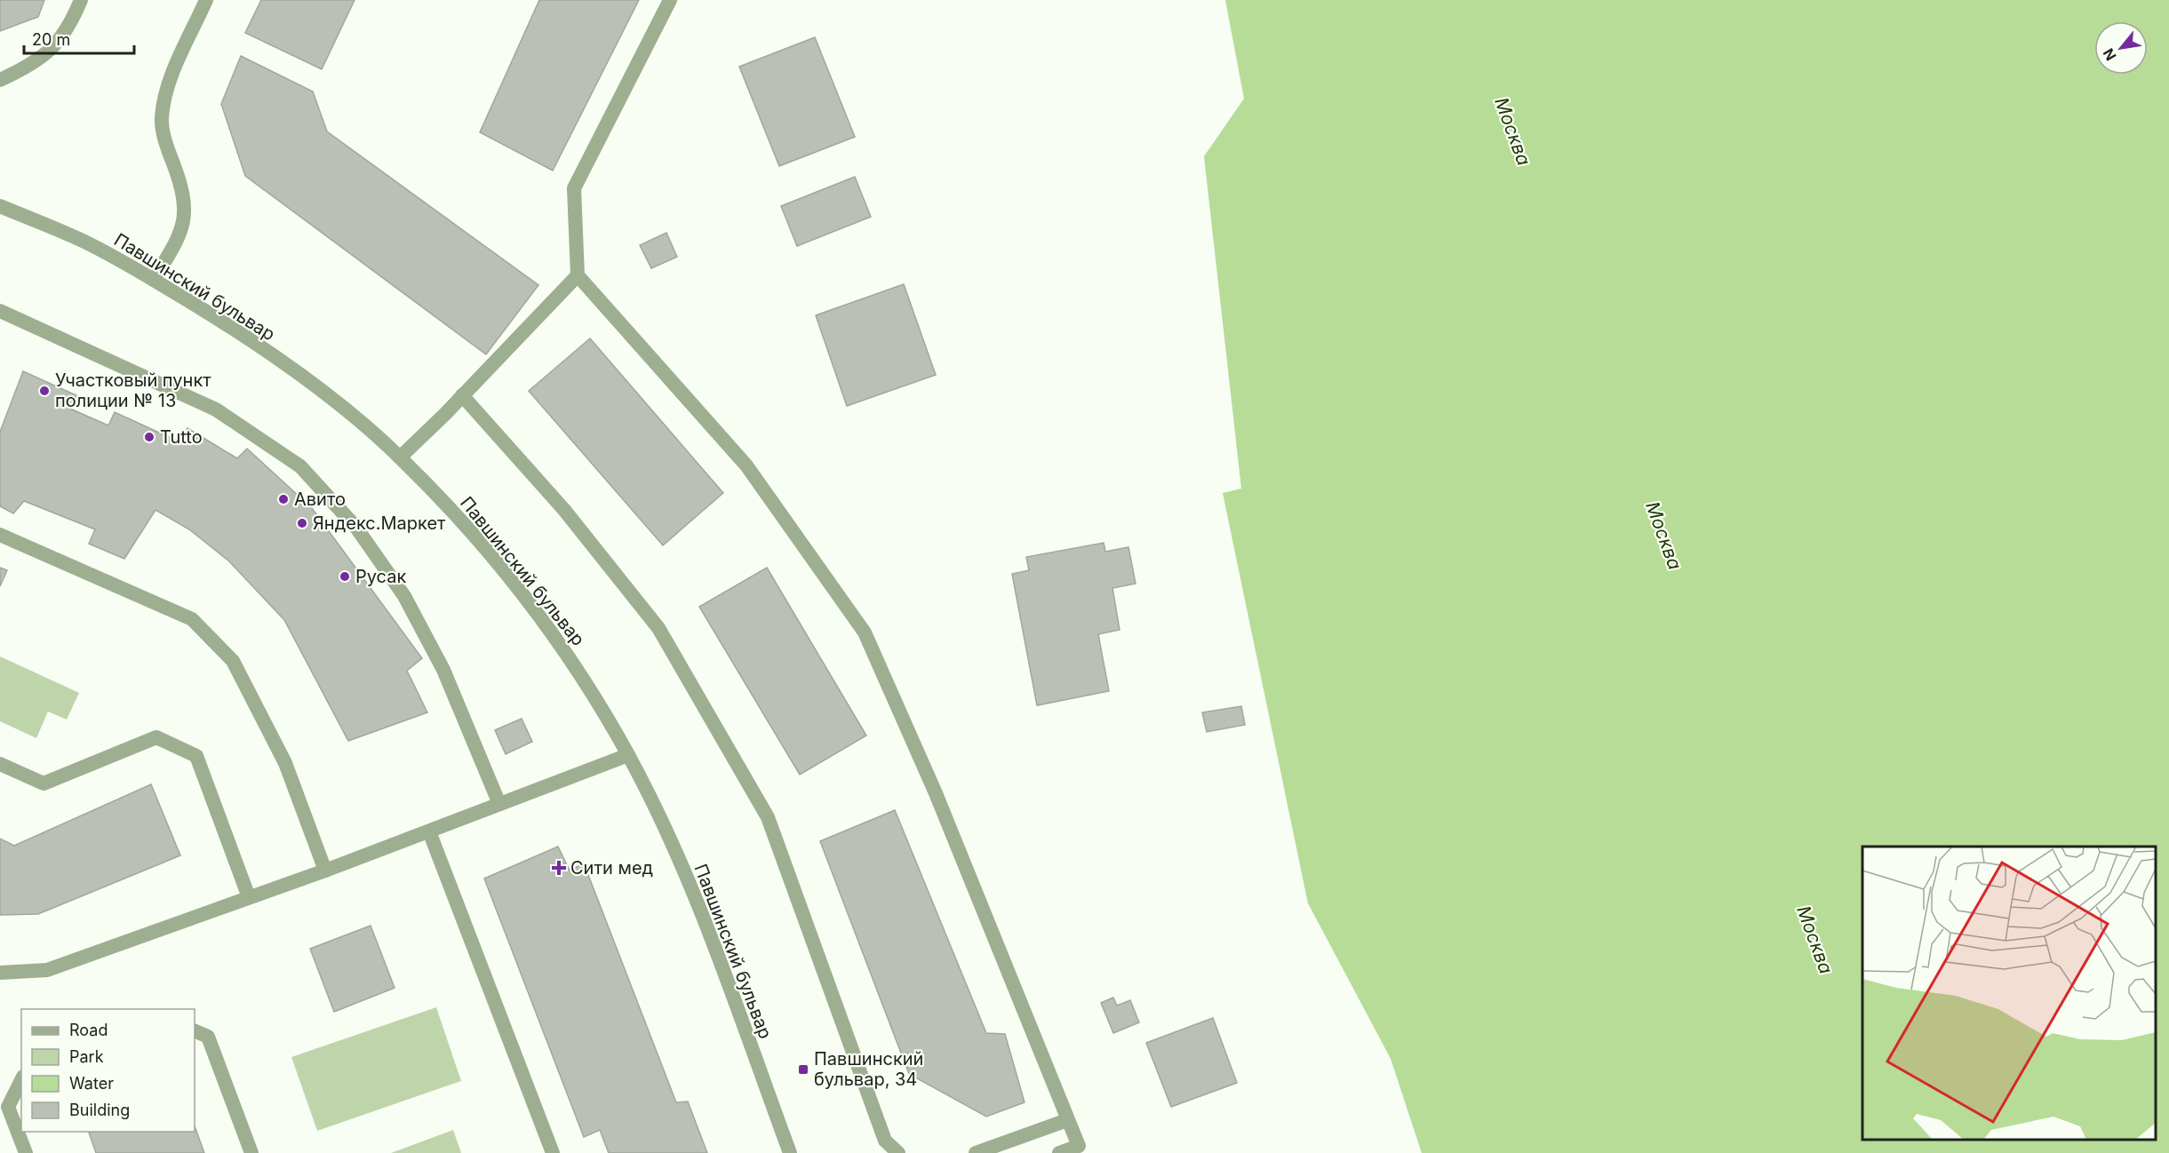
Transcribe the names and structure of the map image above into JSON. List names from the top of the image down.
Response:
{
  "streets": {
    "street": ["Павшинский бульвар"]
  },
  "water": ["Москва"],
  "places": {
    "other": [
      "Участковый пункт полиции № 13",
      "Tutto",
      "Авито",
      "Яндекс.Маркет",
      "Русак"
    ],
    "health": ["Сити мед"],
    "transit": ["Павшинский бульвар, 34"]
  },
  "legend": [
    "Road",
    "Park",
    "Water",
    "Building"
  ],
  "scale_bar": "20 m",
  "north": "bottom left"
}
